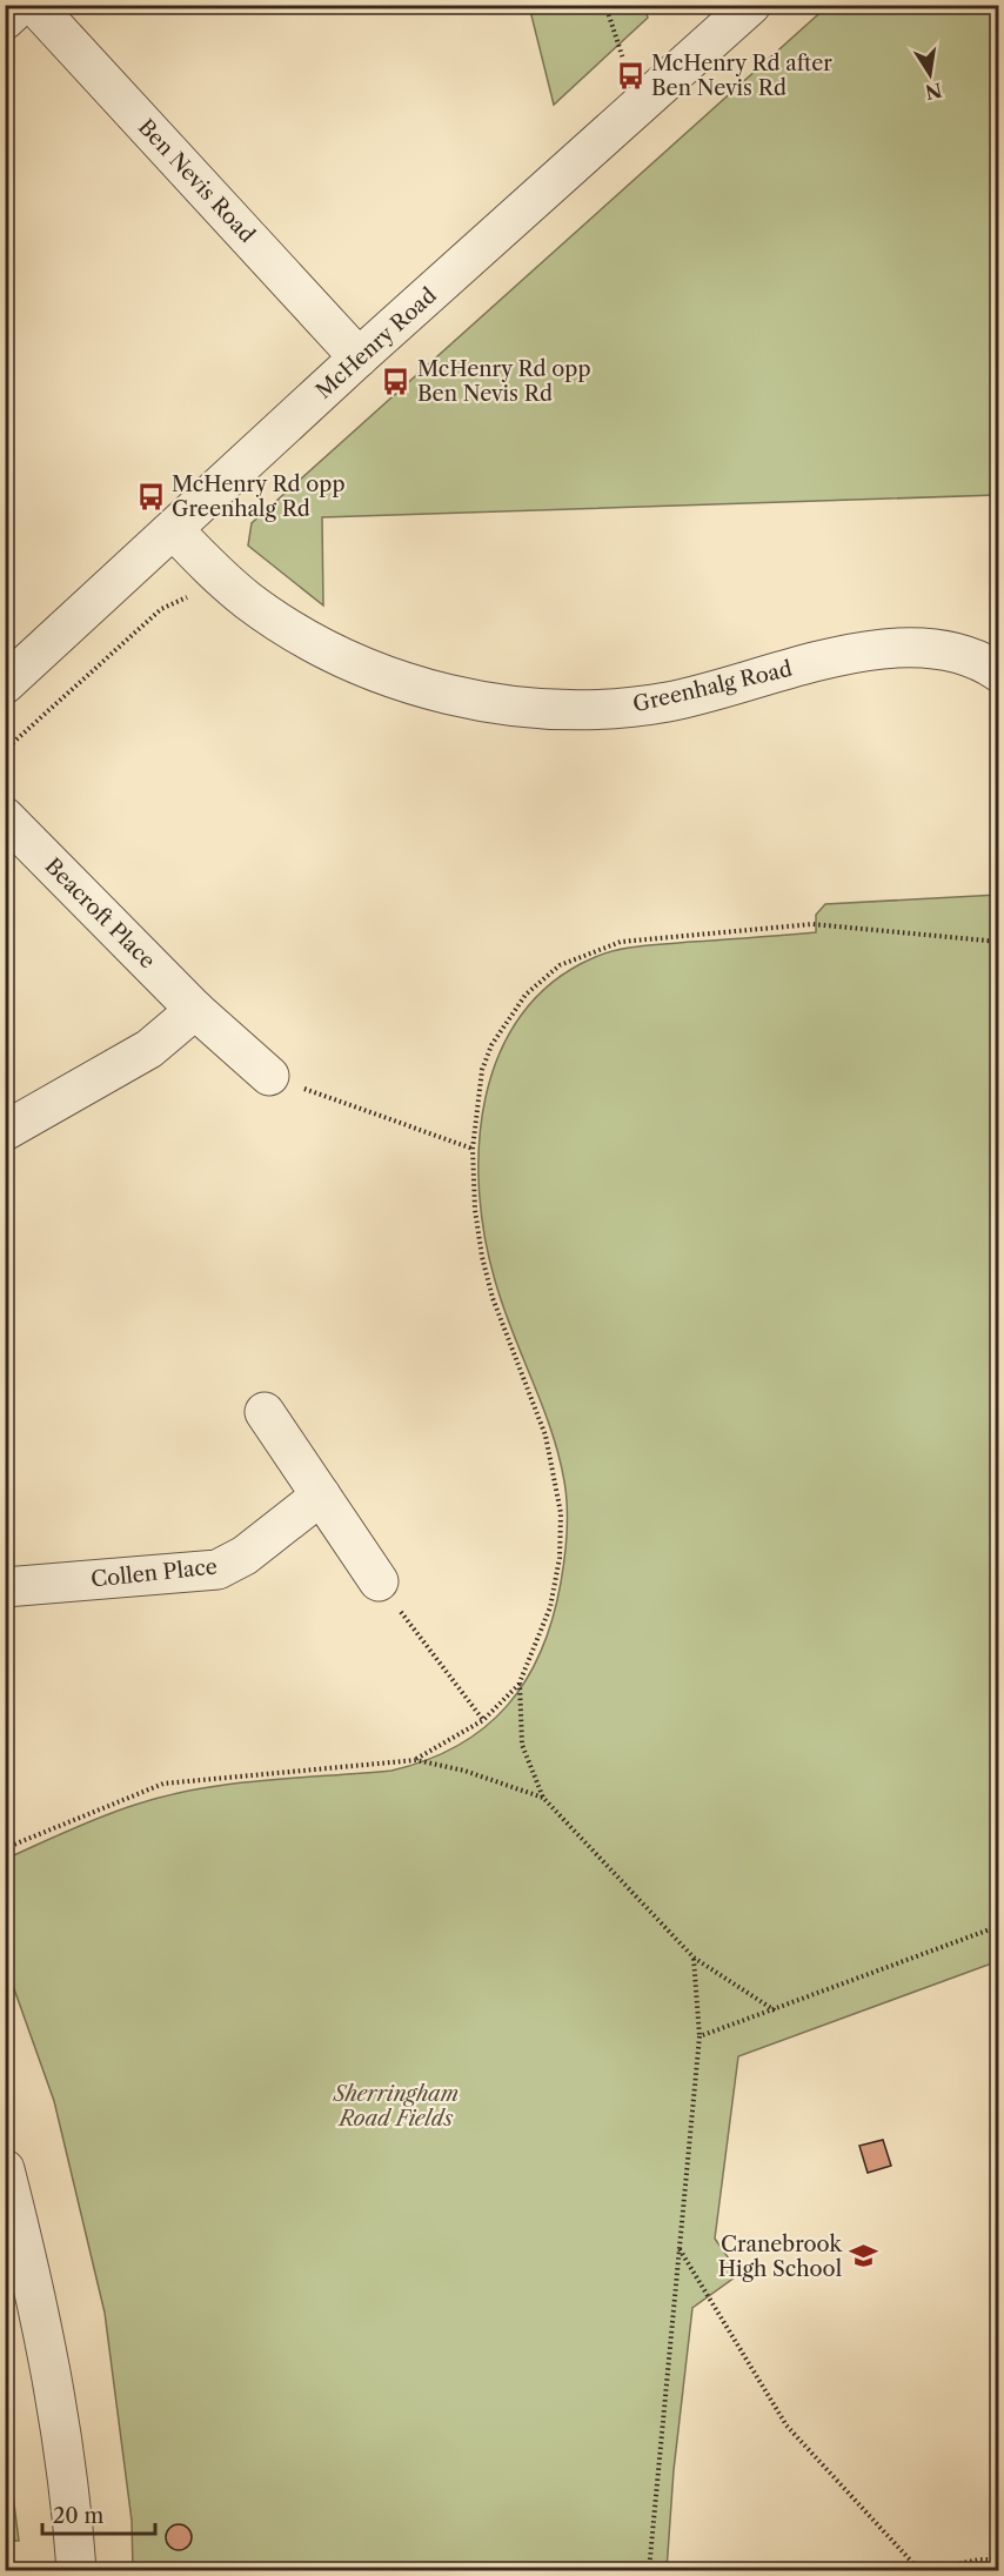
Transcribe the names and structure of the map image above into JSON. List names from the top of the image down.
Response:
{
  "streets": {
    "street": [
      "Ben Nevis Road",
      "McHenry Road",
      "Greenhalg Road",
      "Beacroft Place",
      "Collen Place"
    ]
  },
  "crossings": [
    ["Ben Nevis Road", "McHenry Road"],
    ["McHenry Road", "Greenhalg Road"]
  ],
  "parks": ["Sherringham Road Fields"],
  "places": {
    "bus stop": ["McHenry Rd after Ben Nevis Rd", "McHenry Rd opp Ben Nevis Rd", "McHenry Rd opp Greenhalg Rd"],
    "school or university": ["Cranebrook High School"]
  },
  "scale_bar": "20 m",
  "north": "bottom"
}
